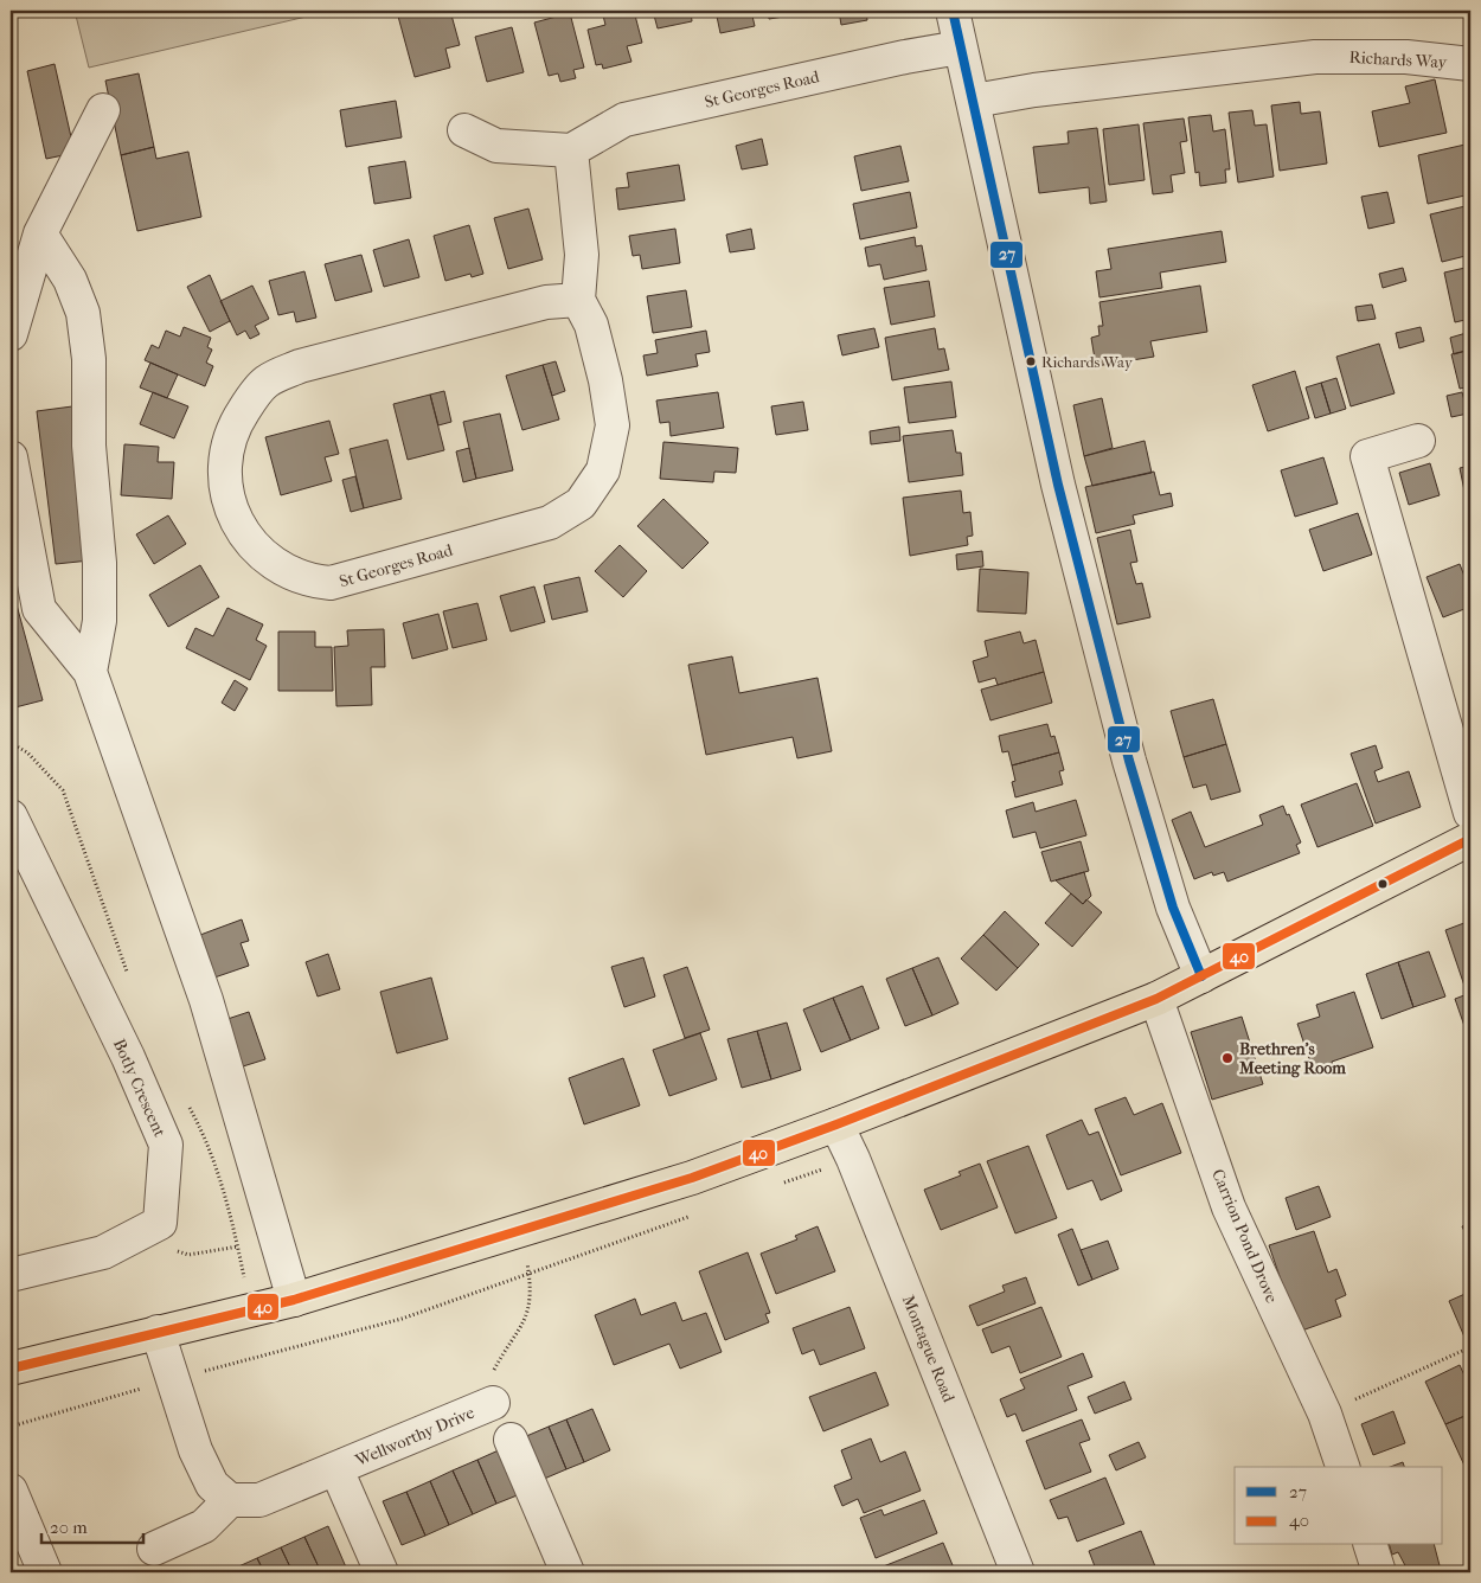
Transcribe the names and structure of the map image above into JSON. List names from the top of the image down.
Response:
{
  "streets": {
    "street": [
      "Richards Way",
      "St Georges Road",
      "Botly Crescent",
      "Carrion Pond Drove",
      "Montague Road",
      "Wellworthy Drive"
    ]
  },
  "places": ["Richards Way", "Brethren's Meeting Room"],
  "lines": ["transit line 27", "transit line 40"],
  "legend": ["27", "40"],
  "scale_bar": "20 m"
}
